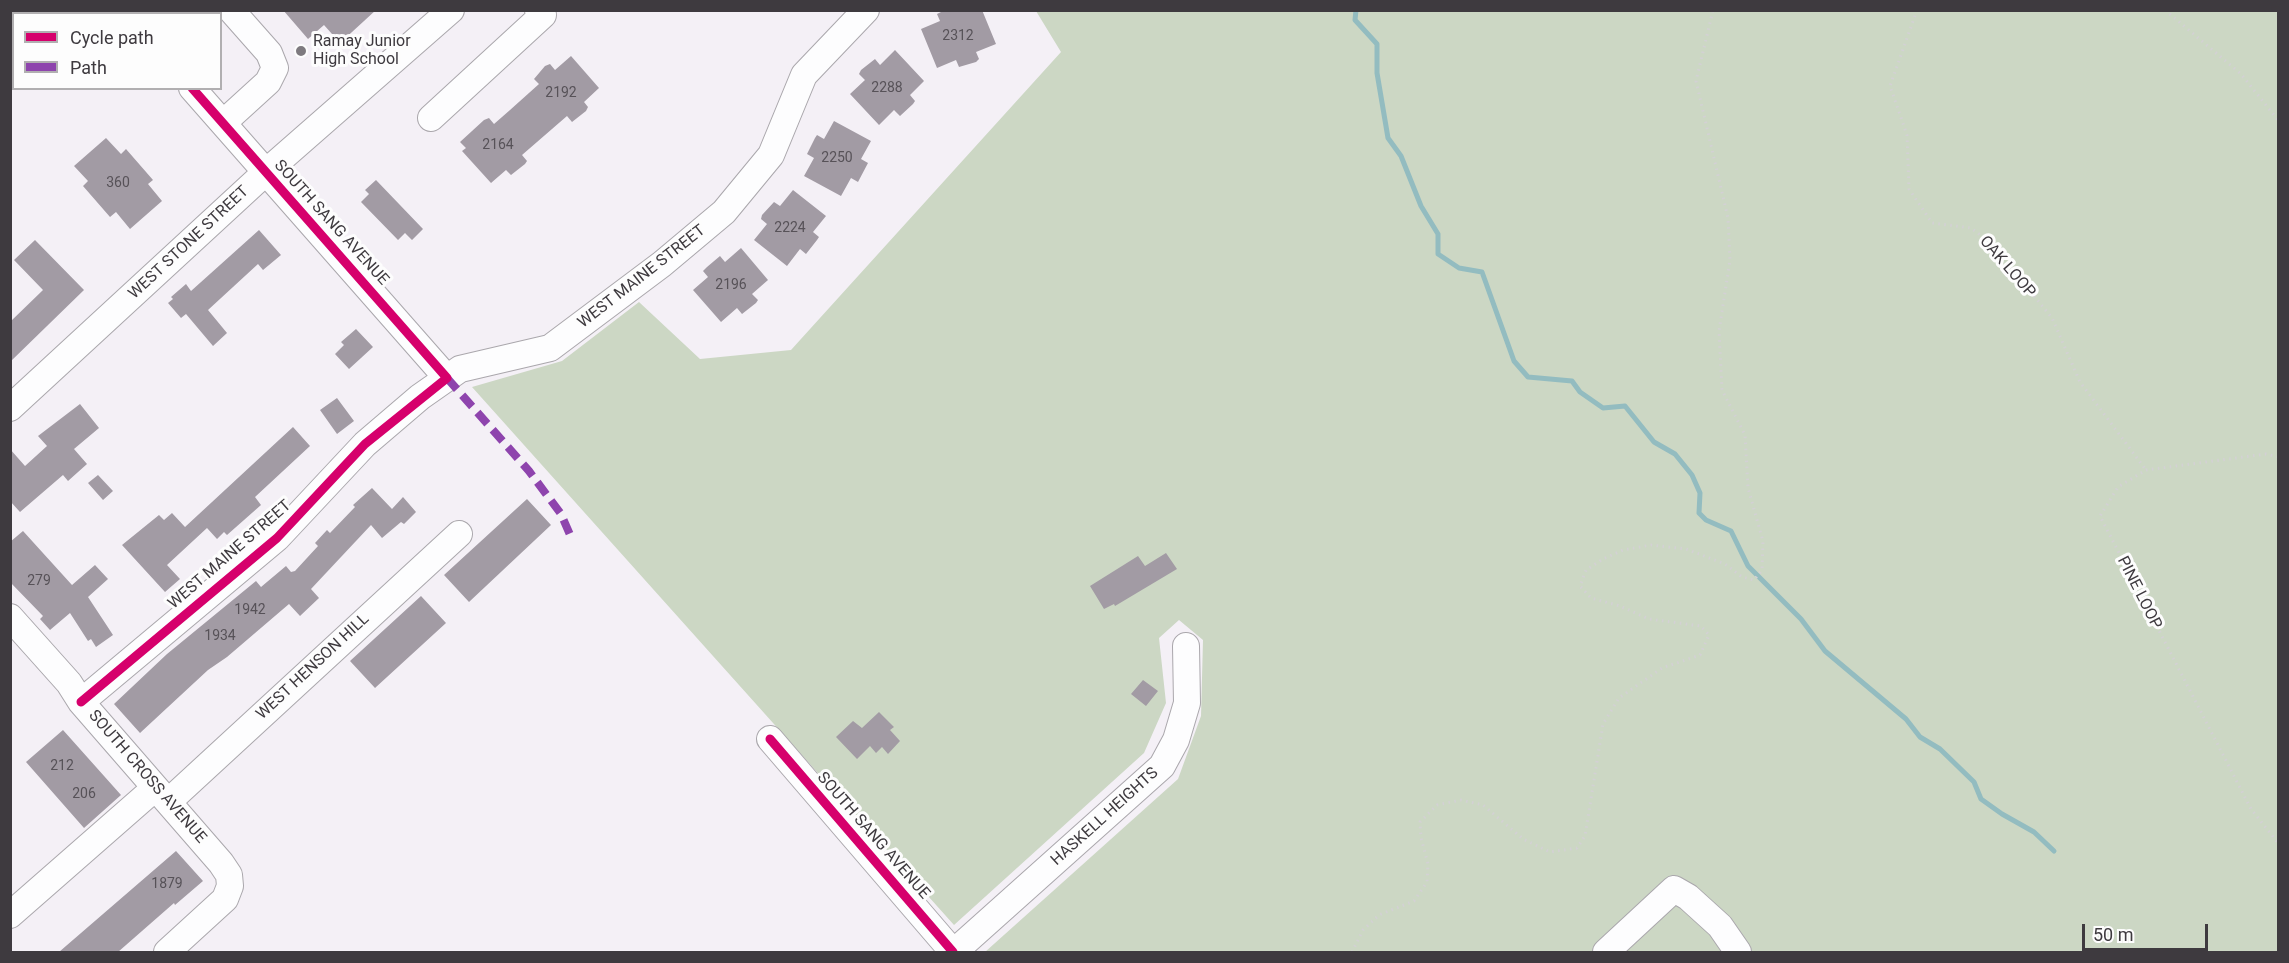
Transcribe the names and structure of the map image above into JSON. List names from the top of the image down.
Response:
{
  "streets": {
    "street": [
      "SOUTH SANG AVENUE",
      "WEST STONE STREET",
      "WEST MAINE STREET",
      "WEST HENSON HILL",
      "SOUTH CROSS AVENUE",
      "HASKELL HEIGHTS"
    ],
    "path": ["OAK LOOP", "PINE LOOP"]
  },
  "crossings": [
    ["SOUTH SANG AVENUE", "WEST STONE STREET"],
    ["SOUTH SANG AVENUE", "WEST MAINE STREET"],
    ["SOUTH SANG AVENUE", "HASKELL HEIGHTS"],
    ["OAK LOOP", "PINE LOOP"],
    ["WEST MAINE STREET", "SOUTH CROSS AVENUE"],
    ["WEST HENSON HILL", "SOUTH CROSS AVENUE"]
  ],
  "places": ["Ramay Junior High School"],
  "house_numbers": [
    "2312",
    "2288",
    "2192",
    "2164",
    "2250",
    "360",
    "2224",
    "2196",
    "279",
    "1942",
    "1934",
    "212",
    "206",
    "1879"
  ],
  "legend": ["Cycle path", "Path"],
  "scale_bar": "50 m"
}
